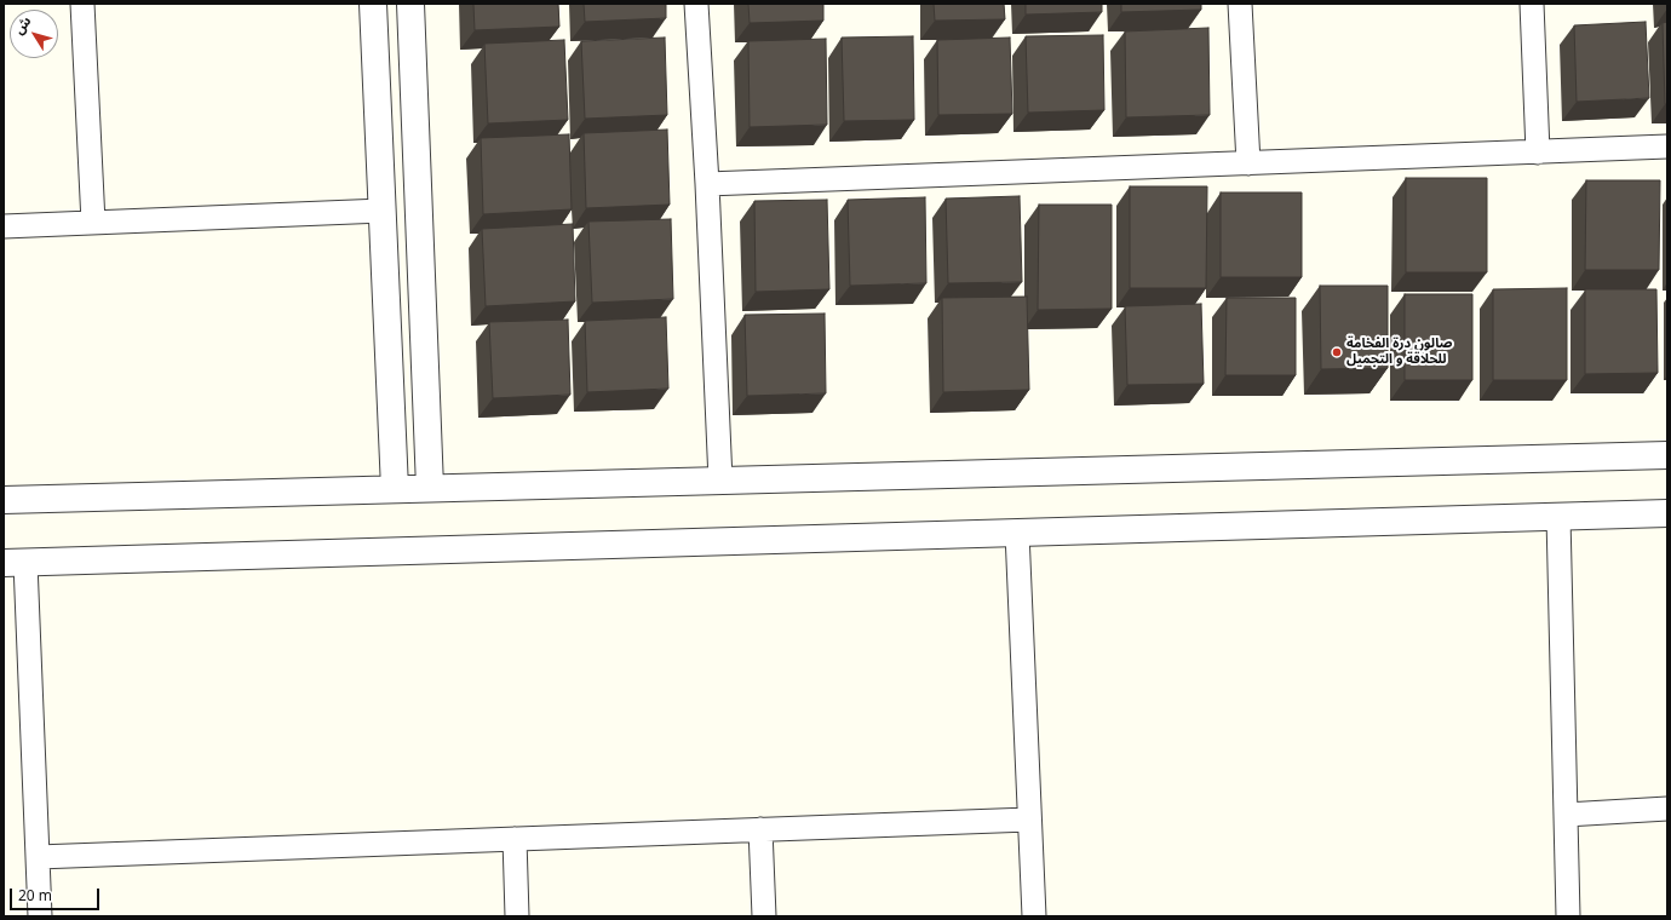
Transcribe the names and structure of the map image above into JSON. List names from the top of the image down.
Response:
{
  "places": ["صالون درة الفخامة للحلاقة و التجميل"],
  "scale_bar": "20 m",
  "north": "top left"
}
